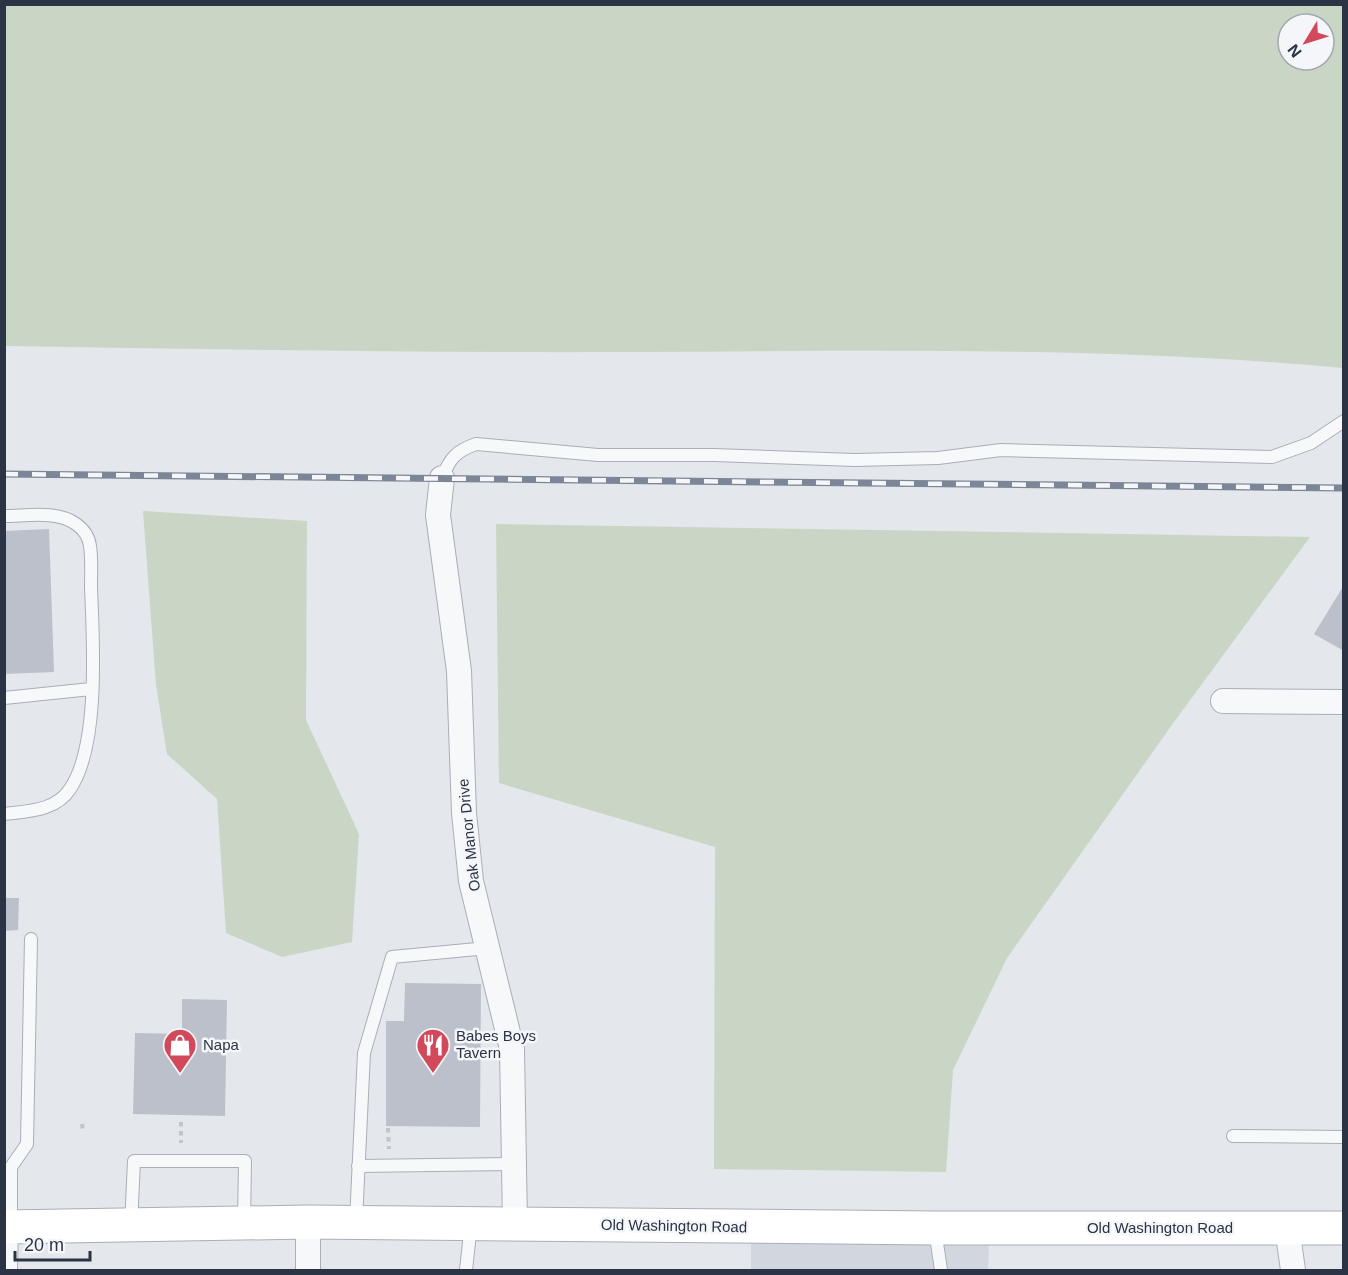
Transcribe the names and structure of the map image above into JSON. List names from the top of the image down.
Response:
{
  "streets": {
    "main road": ["Old Washington Road"],
    "street": ["Oak Manor Drive"]
  },
  "crossings": [
    ["Oak Manor Drive", "Old Washington Road"]
  ],
  "places": {
    "shop": ["Napa"],
    "restaurant": ["Babes Boys Tavern"]
  },
  "scale_bar": "20 m",
  "north": "bottom left"
}
